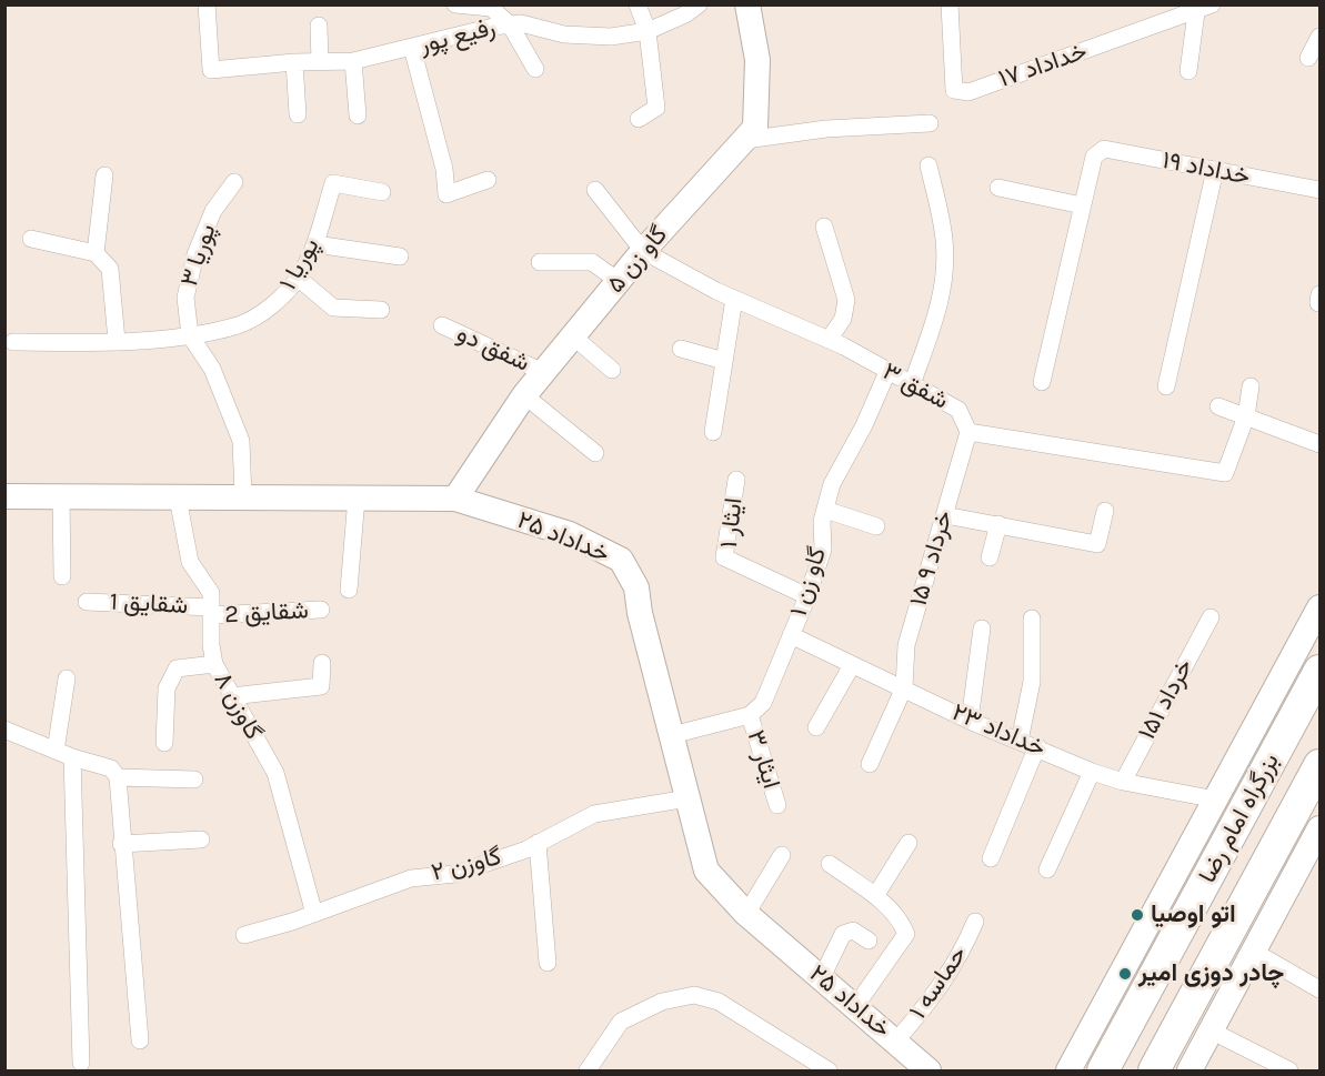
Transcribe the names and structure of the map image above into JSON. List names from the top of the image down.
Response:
{
  "streets": {
    "highway": ["بزرگراه امام رضا"],
    "street": [
      "رفیع پور",
      "خداداد ۱۷",
      "خداداد ۱۹",
      "پوریا ۳",
      "گاو زن ۵",
      "پوریا ۱",
      "شفق دو",
      "شفق ۳",
      "ایثار ۱",
      "خداداد ۲۵",
      "۱۵ خرداد ۹",
      "گاو زن ۱",
      "شقایق 1",
      "شقایق 2",
      "۱۵خرداد ۱",
      "گاوزن ۸",
      "خداداد ۲۳",
      "ایثار ۳",
      "گاوزن ۲",
      "حماسه ۱"
    ]
  },
  "crossings": [
    ["پوریا ۳", "پوریا ۱"],
    ["گاو زن ۵", "شفق دو"],
    ["گاو زن ۵", "شفق ۳"],
    ["گاو زن ۵", "خداداد ۲۵"],
    ["شفق ۳", "۱۵ خرداد ۹"],
    ["شفق ۳", "گاو زن ۱"],
    ["ایثار ۱", "گاو زن ۱"],
    ["خداداد ۲۵", "گاوزن ۸"],
    ["خداداد ۲۵", "گاوزن ۲"],
    ["خداداد ۲۵", "حماسه ۱"],
    ["۱۵ خرداد ۹", "خداداد ۲۳"],
    ["گاو زن ۱", "خداداد ۲۳"],
    ["گاو زن ۱", "ایثار ۳"],
    ["شقایق 1", "شقایق 2"],
    ["شقایق 1", "گاوزن ۸"],
    ["شقایق 2", "گاوزن ۸"],
    ["۱۵خرداد ۱", "خداداد ۲۳"],
    ["گاوزن ۸", "گاوزن ۲"]
  ],
  "places": ["اتو اوصیا", "چادر دوزی امیر"]
}
